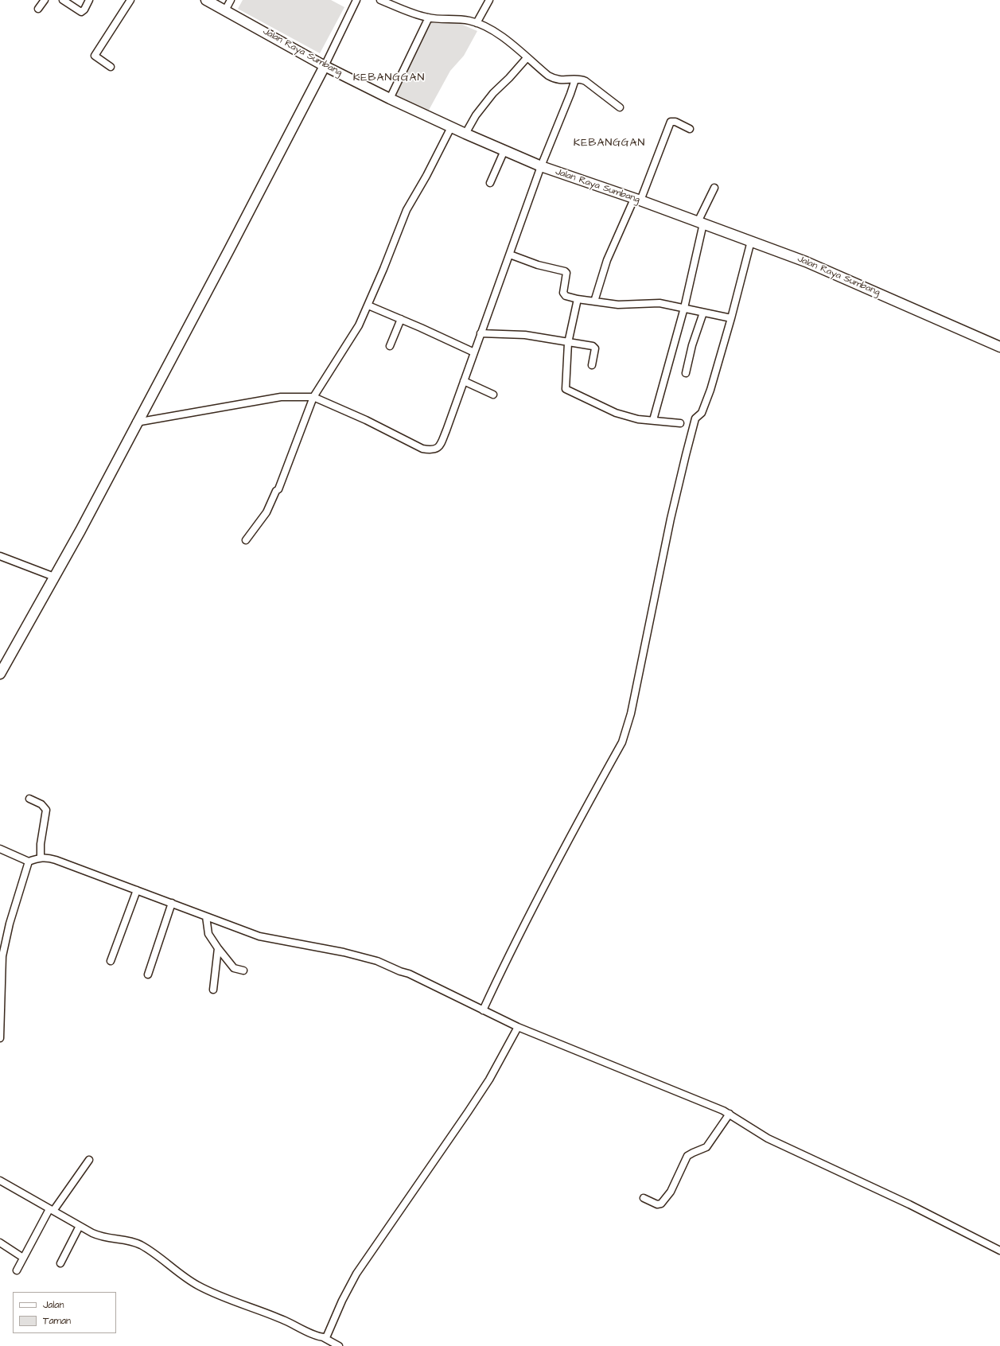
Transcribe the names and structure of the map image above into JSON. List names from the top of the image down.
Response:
{
  "streets": {
    "street": ["Jalan Raya Sumbang"]
  },
  "districts": ["KEBANGGAN", "KEBANGGAN"],
  "legend": ["Jalan", "Taman"]
}
